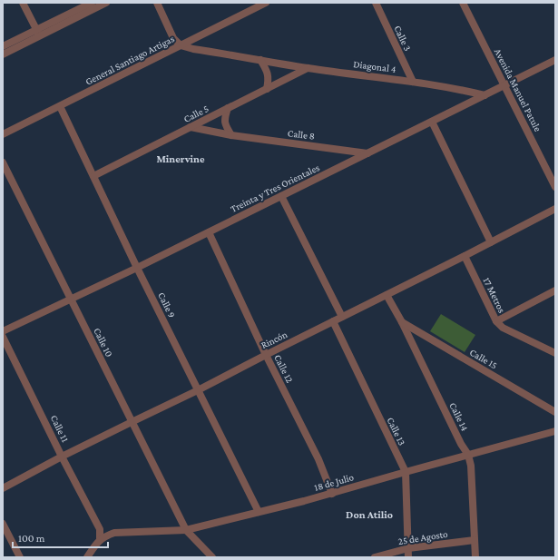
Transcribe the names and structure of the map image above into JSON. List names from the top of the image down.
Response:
{
  "streets": {
    "street": [
      "Calle 3",
      "General Santiago Artigas",
      "Diagonal 4",
      "Avenida Manuel Patule",
      "Calle 5",
      "Calle 8",
      "Treinta y Tres Orientales",
      "17 Metros",
      "Calle 9",
      "Rincón",
      "Calle 10",
      "Calle 15",
      "Calle 12",
      "Calle 14",
      "Calle 11",
      "Calle 13",
      "18 de Julio",
      "25 de Agosto"
    ]
  },
  "crossings": [
    ["Calle 3", "Diagonal 4"],
    ["General Santiago Artigas", "Diagonal 4"],
    ["General Santiago Artigas", "Calle 9"],
    ["Diagonal 4", "Calle 5"],
    ["Diagonal 4", "Treinta y Tres Orientales"],
    ["Avenida Manuel Patule", "Treinta y Tres Orientales"],
    ["Calle 5", "Calle 8"],
    ["Calle 5", "Calle 9"],
    ["Calle 8", "Treinta y Tres Orientales"],
    ["Treinta y Tres Orientales", "Calle 9"],
    ["Treinta y Tres Orientales", "Calle 10"],
    ["Treinta y Tres Orientales", "Calle 12"],
    ["17 Metros", "Rincón"],
    ["Calle 9", "Rincón"],
    ["Calle 9", "18 de Julio"],
    ["Rincón", "Calle 10"],
    ["Rincón", "Calle 12"],
    ["Rincón", "Calle 14"],
    ["Rincón", "Calle 11"],
    ["Rincón", "Calle 13"],
    ["Calle 10", "18 de Julio"],
    ["Calle 15", "Calle 14"],
    ["Calle 12", "18 de Julio"],
    ["Calle 14", "18 de Julio"],
    ["Calle 14", "25 de Agosto"],
    ["Calle 11", "18 de Julio"],
    ["Calle 13", "18 de Julio"],
    ["Calle 13", "25 de Agosto"]
  ],
  "districts": ["Minervine", "Don Atilio"],
  "scale_bar": "100 m"
}
